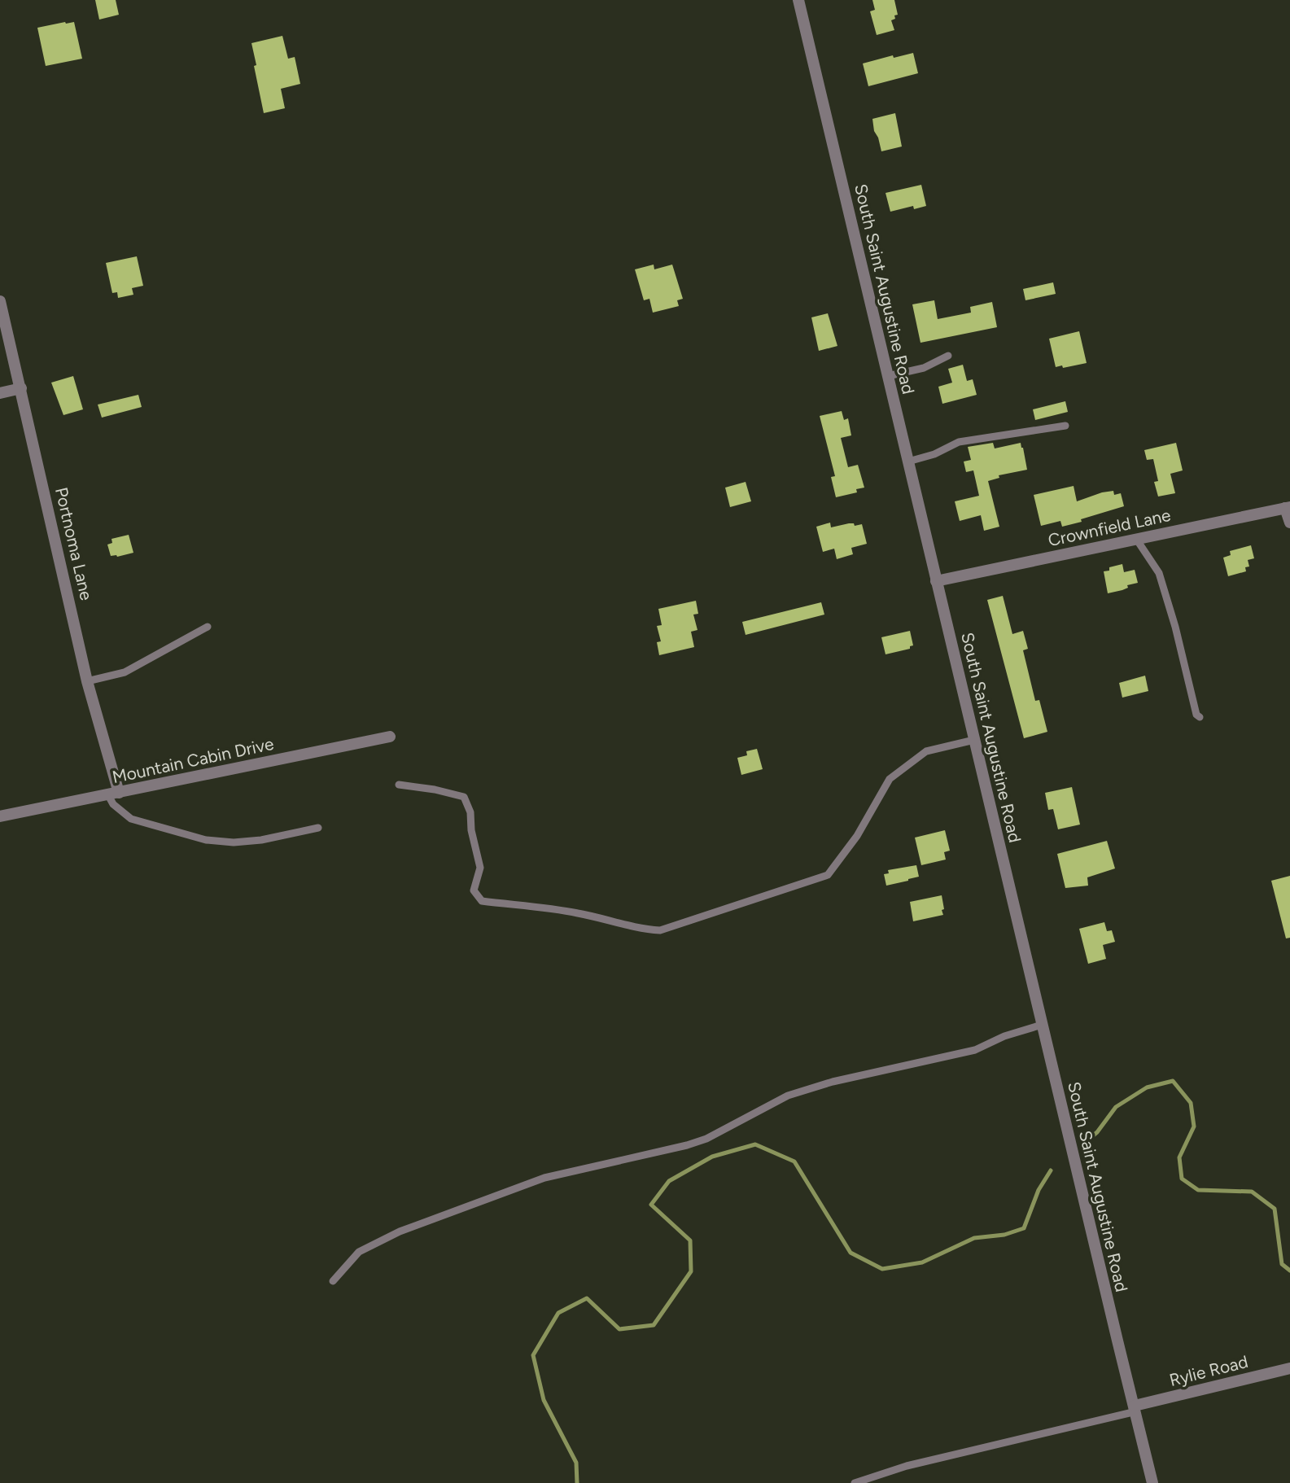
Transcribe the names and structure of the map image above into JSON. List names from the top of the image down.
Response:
{
  "streets": {
    "street": [
      "South Saint Augustine Road",
      "Crownfield Lane",
      "Portnoma Lane",
      "Mountain Cabin Drive",
      "Rylie Road"
    ]
  },
  "crossings": [
    ["South Saint Augustine Road", "Crownfield Lane"],
    ["South Saint Augustine Road", "Rylie Road"],
    ["Portnoma Lane", "Mountain Cabin Drive"]
  ]
}
